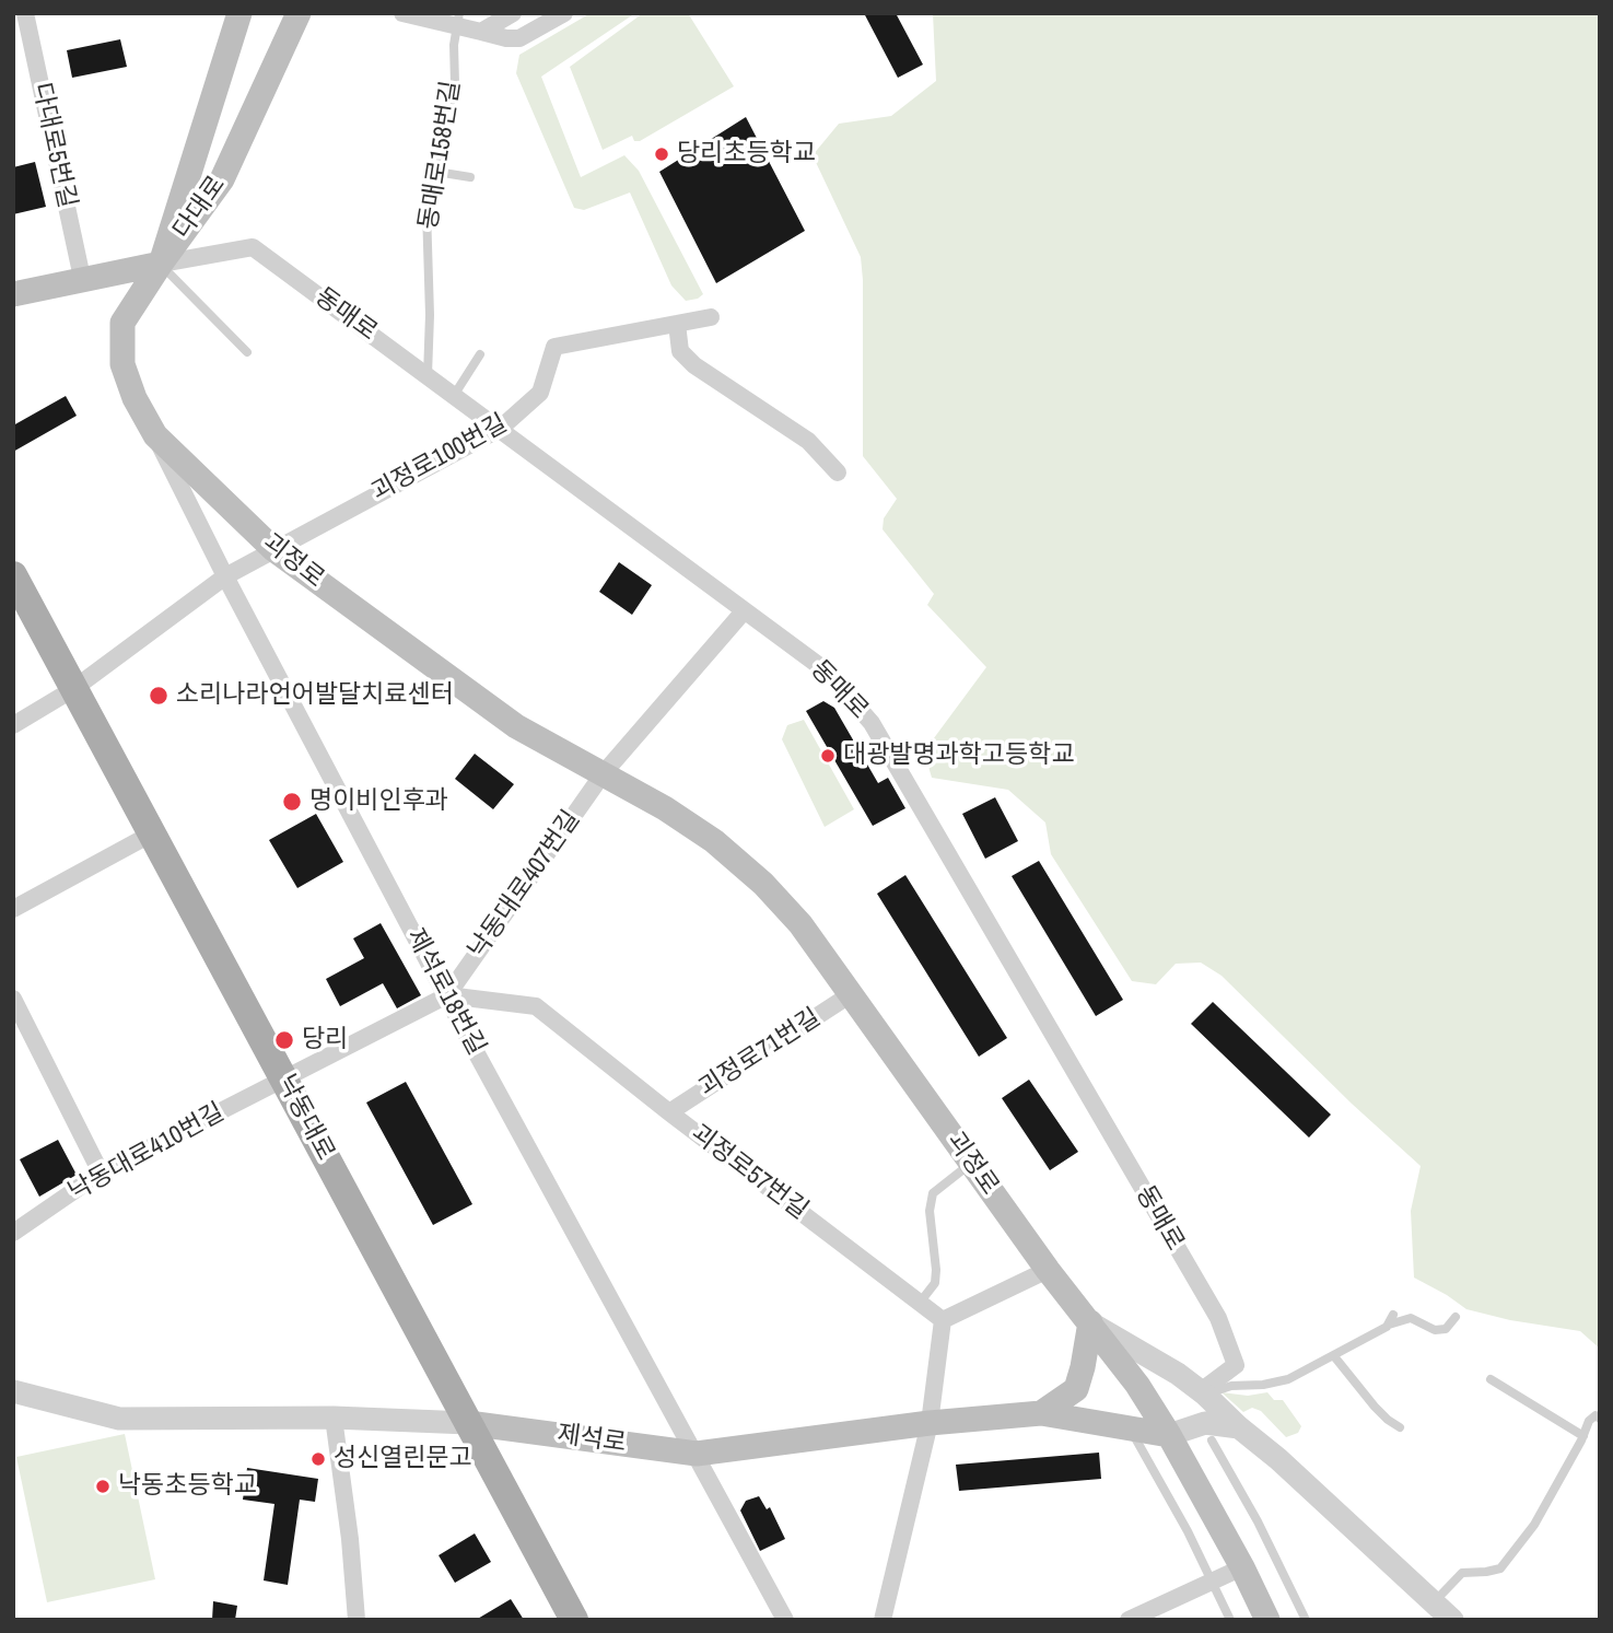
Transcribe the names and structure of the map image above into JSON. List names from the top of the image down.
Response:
{
  "streets": {
    "main road": [
      "다대로",
      "괴정로",
      "낙동대로",
      "제석로"
    ],
    "street": [
      "다대로5번길",
      "동매로",
      "괴정로100번길",
      "낙동대로407번길",
      "제석로18번길",
      "괴정로71번길",
      "낙동대로410번길",
      "괴정로57번길"
    ],
    "lane": ["동매로158번길"]
  },
  "crossings": [
    ["다대로5번길", "다대로"],
    ["동매로158번길", "동매로"],
    ["다대로", "동매로"],
    ["다대로", "괴정로"],
    ["동매로", "괴정로100번길"],
    ["동매로", "괴정로"],
    ["괴정로100번길", "괴정로"],
    ["괴정로", "낙동대로407번길"],
    ["괴정로", "제석로18번길"],
    ["괴정로", "괴정로71번길"],
    ["괴정로", "제석로"],
    ["낙동대로407번길", "제석로18번길"],
    ["낙동대로407번길", "낙동대로"],
    ["낙동대로407번길", "낙동대로410번길"],
    ["낙동대로407번길", "괴정로57번길"],
    ["제석로18번길", "괴정로57번길"],
    ["제석로18번길", "제석로"],
    ["괴정로71번길", "괴정로57번길"],
    ["낙동대로", "낙동대로410번길"],
    ["낙동대로", "제석로"]
  ],
  "places": [
    "당리초등학교",
    "소리나라언어발달치료센터",
    "대광발명과학고등학교",
    "명이비인후과",
    "당리",
    "성신열린문고",
    "낙동초등학교"
  ]
}
